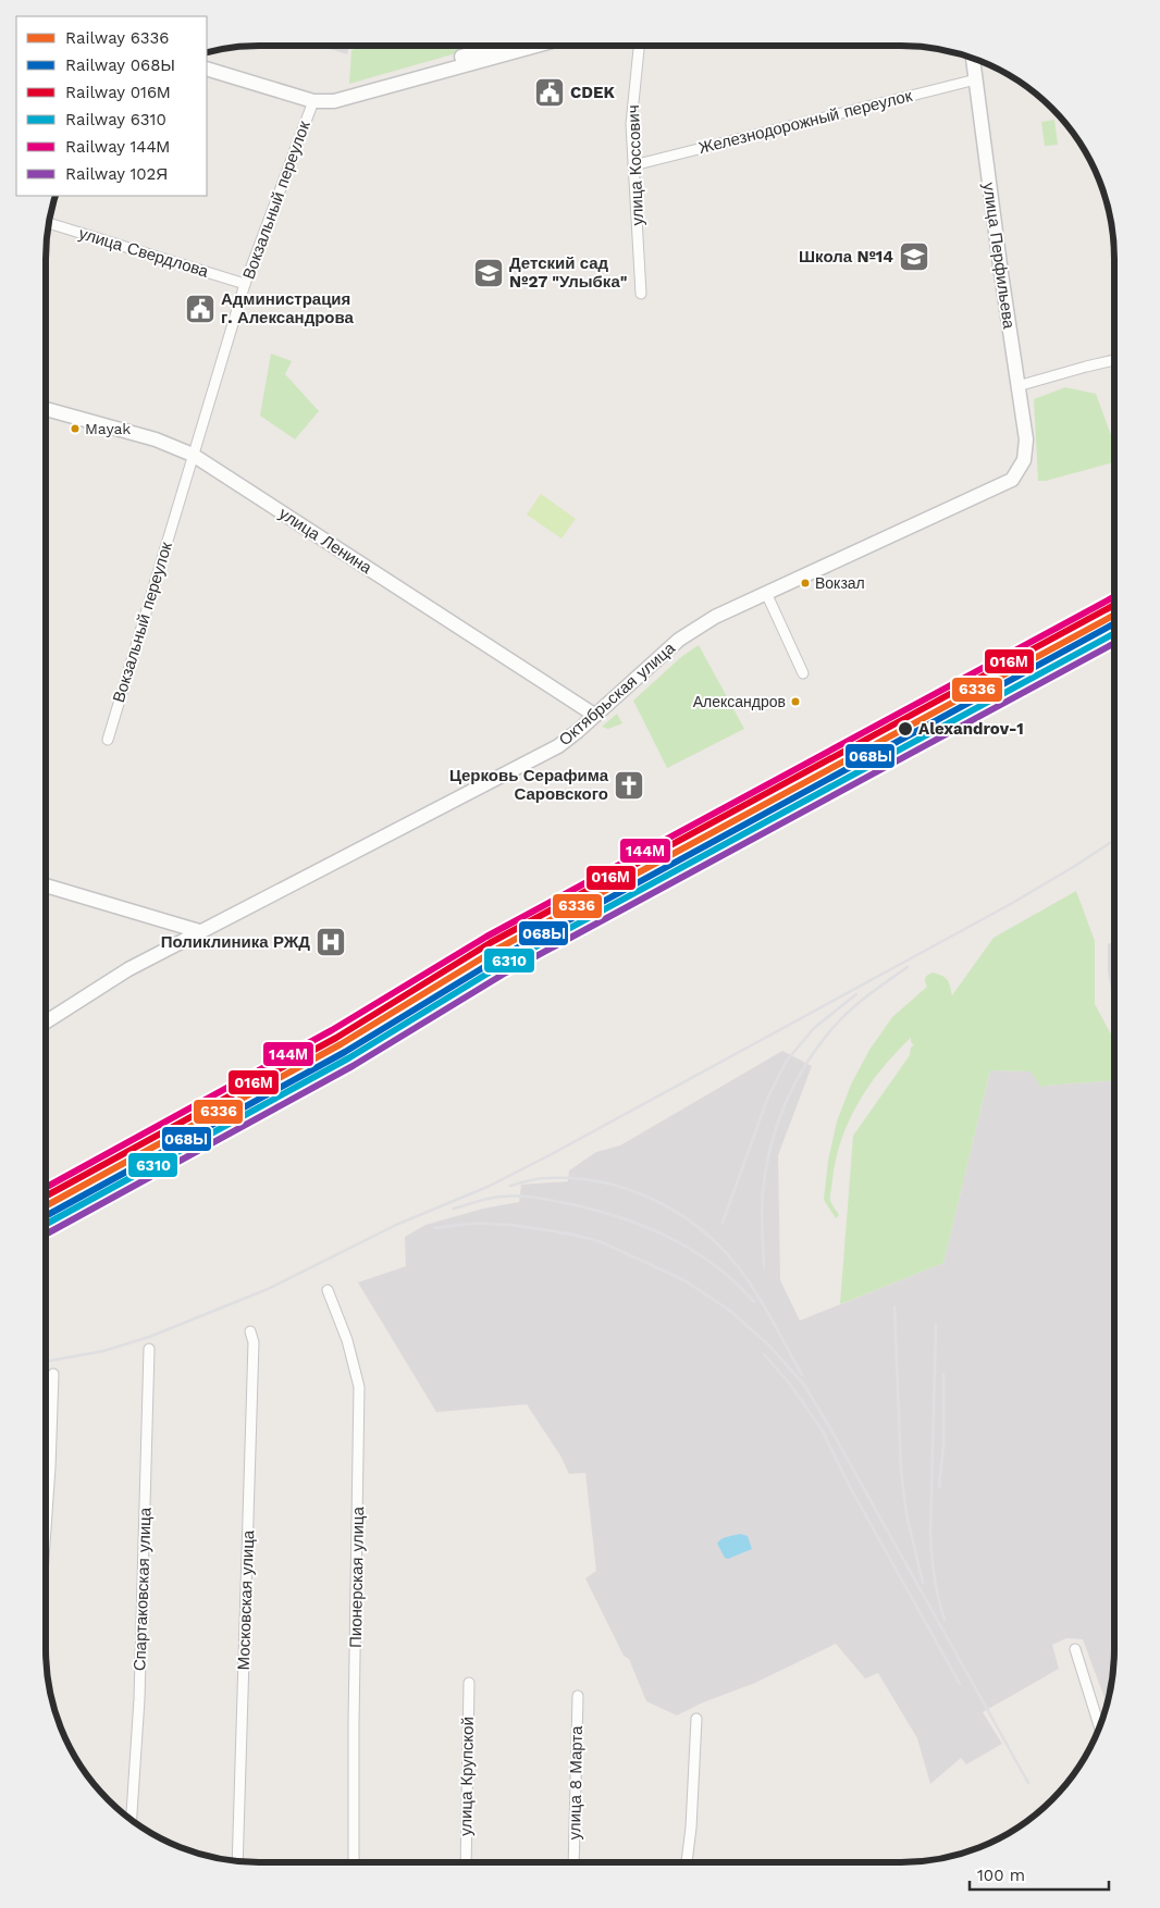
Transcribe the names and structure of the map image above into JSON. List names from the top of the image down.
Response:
{
  "streets": {
    "main road": ["улица Перфильева", "улица Ленина", "Октябрьская улица"],
    "street": [
      "Железнодорожный переулок",
      "улица Коссович",
      "Вокзальный переулок",
      "улица Свердлова",
      "Пионерская улица",
      "Спартаковская улица",
      "Московская улица",
      "улица Крупской",
      "улица 8 Марта"
    ]
  },
  "crossings": [
    ["Железнодорожный переулок", "улица Коссович"],
    ["Железнодорожный переулок", "улица Перфильева"],
    ["Вокзальный переулок", "улица Свердлова"],
    ["Вокзальный переулок", "улица Ленина"],
    ["улица Перфильева", "Октябрьская улица"],
    ["улица Ленина", "Октябрьская улица"]
  ],
  "places": {
    "public building": ["CDEK", "Администрация г. Александрова"],
    "school or university": ["Школа №14", "Детский сад №27 \"Улыбка\""],
    "other": [
      "Mayak",
      "Вокзал",
      "Александров",
      "Alexandrov-1"
    ],
    "church": ["Церковь Серафима Саровского"],
    "hospital": ["Поликлиника РЖД"]
  },
  "lines": [
    "rail line 144М",
    "rail line 016М",
    "rail line 6336",
    "rail line 068Ы",
    "rail line 6310",
    "rail line 102Я"
  ],
  "legend": [
    "Railway 6336",
    "Railway 068Ы",
    "Railway 016М",
    "Railway 6310",
    "Railway 144М",
    "Railway 102Я"
  ],
  "scale_bar": "100 m"
}
